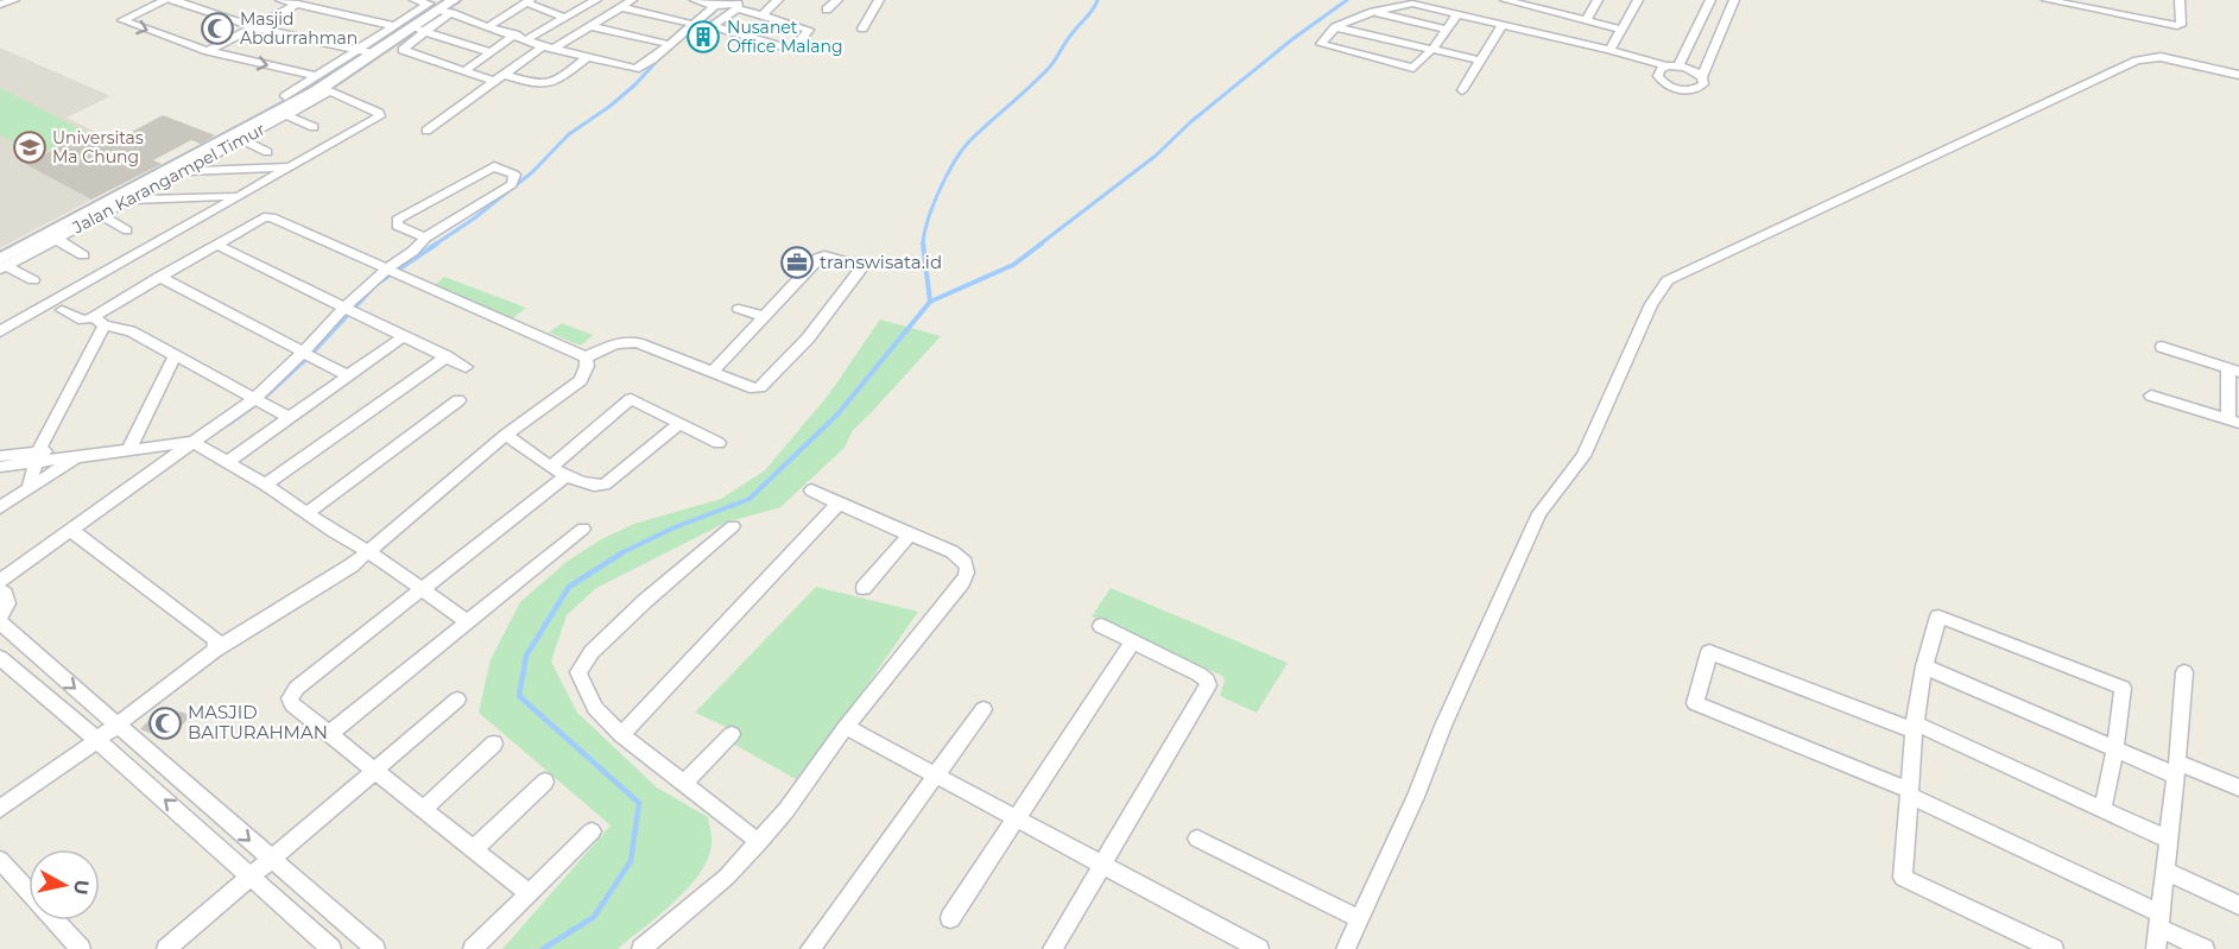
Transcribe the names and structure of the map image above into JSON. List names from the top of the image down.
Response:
{
  "streets": {
    "street": ["Jalan Karangampel Timur"]
  },
  "places": {
    "mosque": ["Masjid Abdurrahman", "MASJID BAITURAHMAN"],
    "building": ["Nusanet Office Malang"],
    "school or university": ["Universitas Ma Chung"],
    "office": ["transwisata.id"]
  },
  "north": "right"
}
